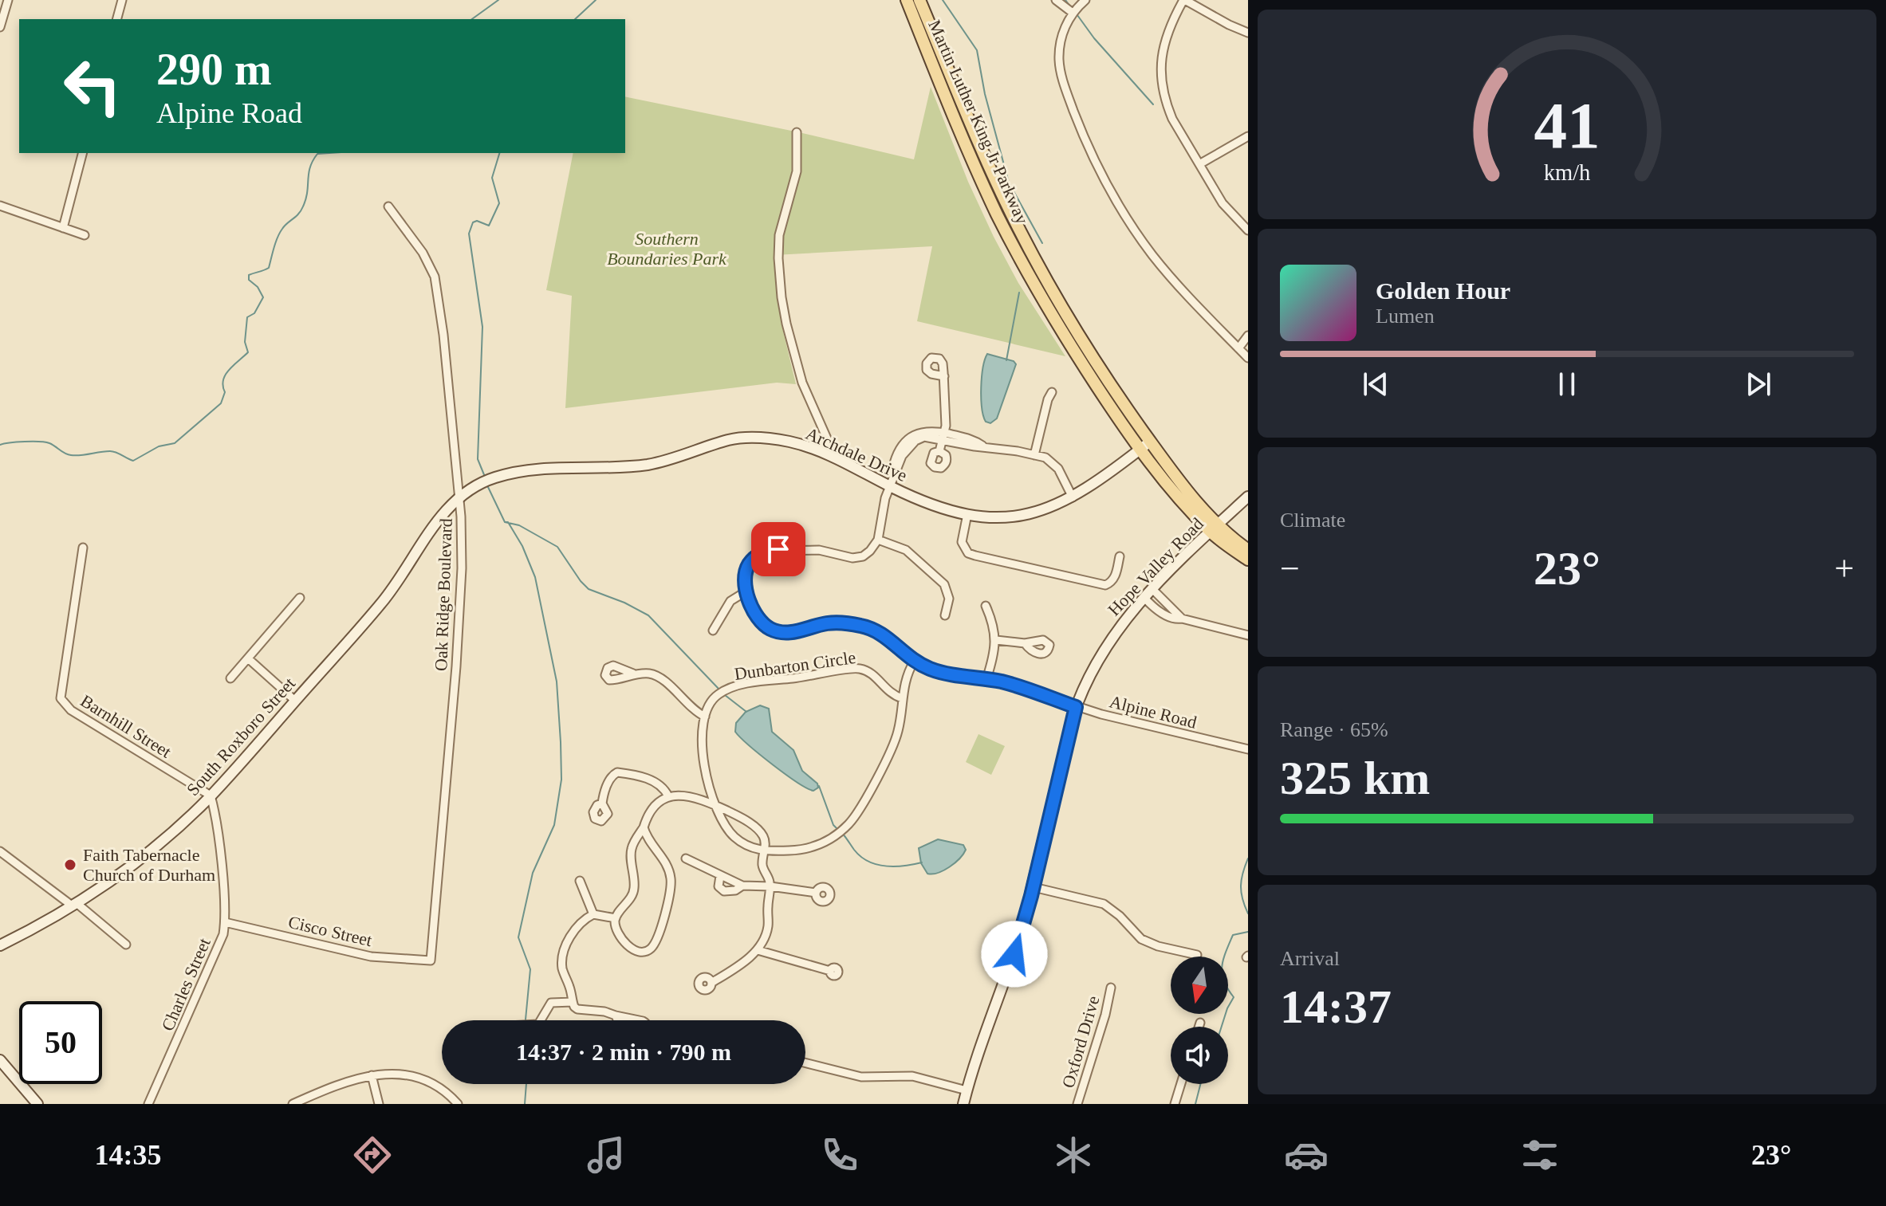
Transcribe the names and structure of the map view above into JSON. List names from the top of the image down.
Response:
{
  "streets": {
    "main road": ["Martin Luther King Jr Parkway"],
    "street": [
      "Archdale Drive",
      "Hope Valley Road",
      "Oak Ridge Boulevard",
      "Dunbarton Circle",
      "Alpine Road",
      "Barnhill Street",
      "South Roxboro Street",
      "Cisco Street",
      "Charles Street",
      "Oxford Drive"
    ]
  },
  "crossings": [
    ["Martin Luther King Jr Parkway", "Archdale Drive"],
    ["Martin Luther King Jr Parkway", "Hope Valley Road"],
    ["Archdale Drive", "Oak Ridge Boulevard"],
    ["Archdale Drive", "South Roxboro Street"],
    ["Hope Valley Road", "Alpine Road"],
    ["Oak Ridge Boulevard", "South Roxboro Street"],
    ["Oak Ridge Boulevard", "Cisco Street"],
    ["Barnhill Street", "South Roxboro Street"],
    ["Barnhill Street", "Charles Street"],
    ["South Roxboro Street", "Charles Street"],
    ["Cisco Street", "Charles Street"]
  ],
  "parks": ["Southern Boundaries Park"],
  "places": ["Faith Tabernacle Church of Durham"],
  "north": "bottom",
  "page": {
    "turn": ["290 m", "Alpine Road"],
    "song": ["Golden Hour", "Lumen"],
    "tile": [
      "Climate",
      ["Range · 65%", "325 km"],
      ["Arrival", "14:37"]
    ],
    "heat": ["−", "23°", "+"],
    "limit": "50",
    "trip": "14:37 · 2 min · 790 m",
    "tabs": ["14:35", "23°"],
    "gauge": ["41", "km/h"]
  }
}
